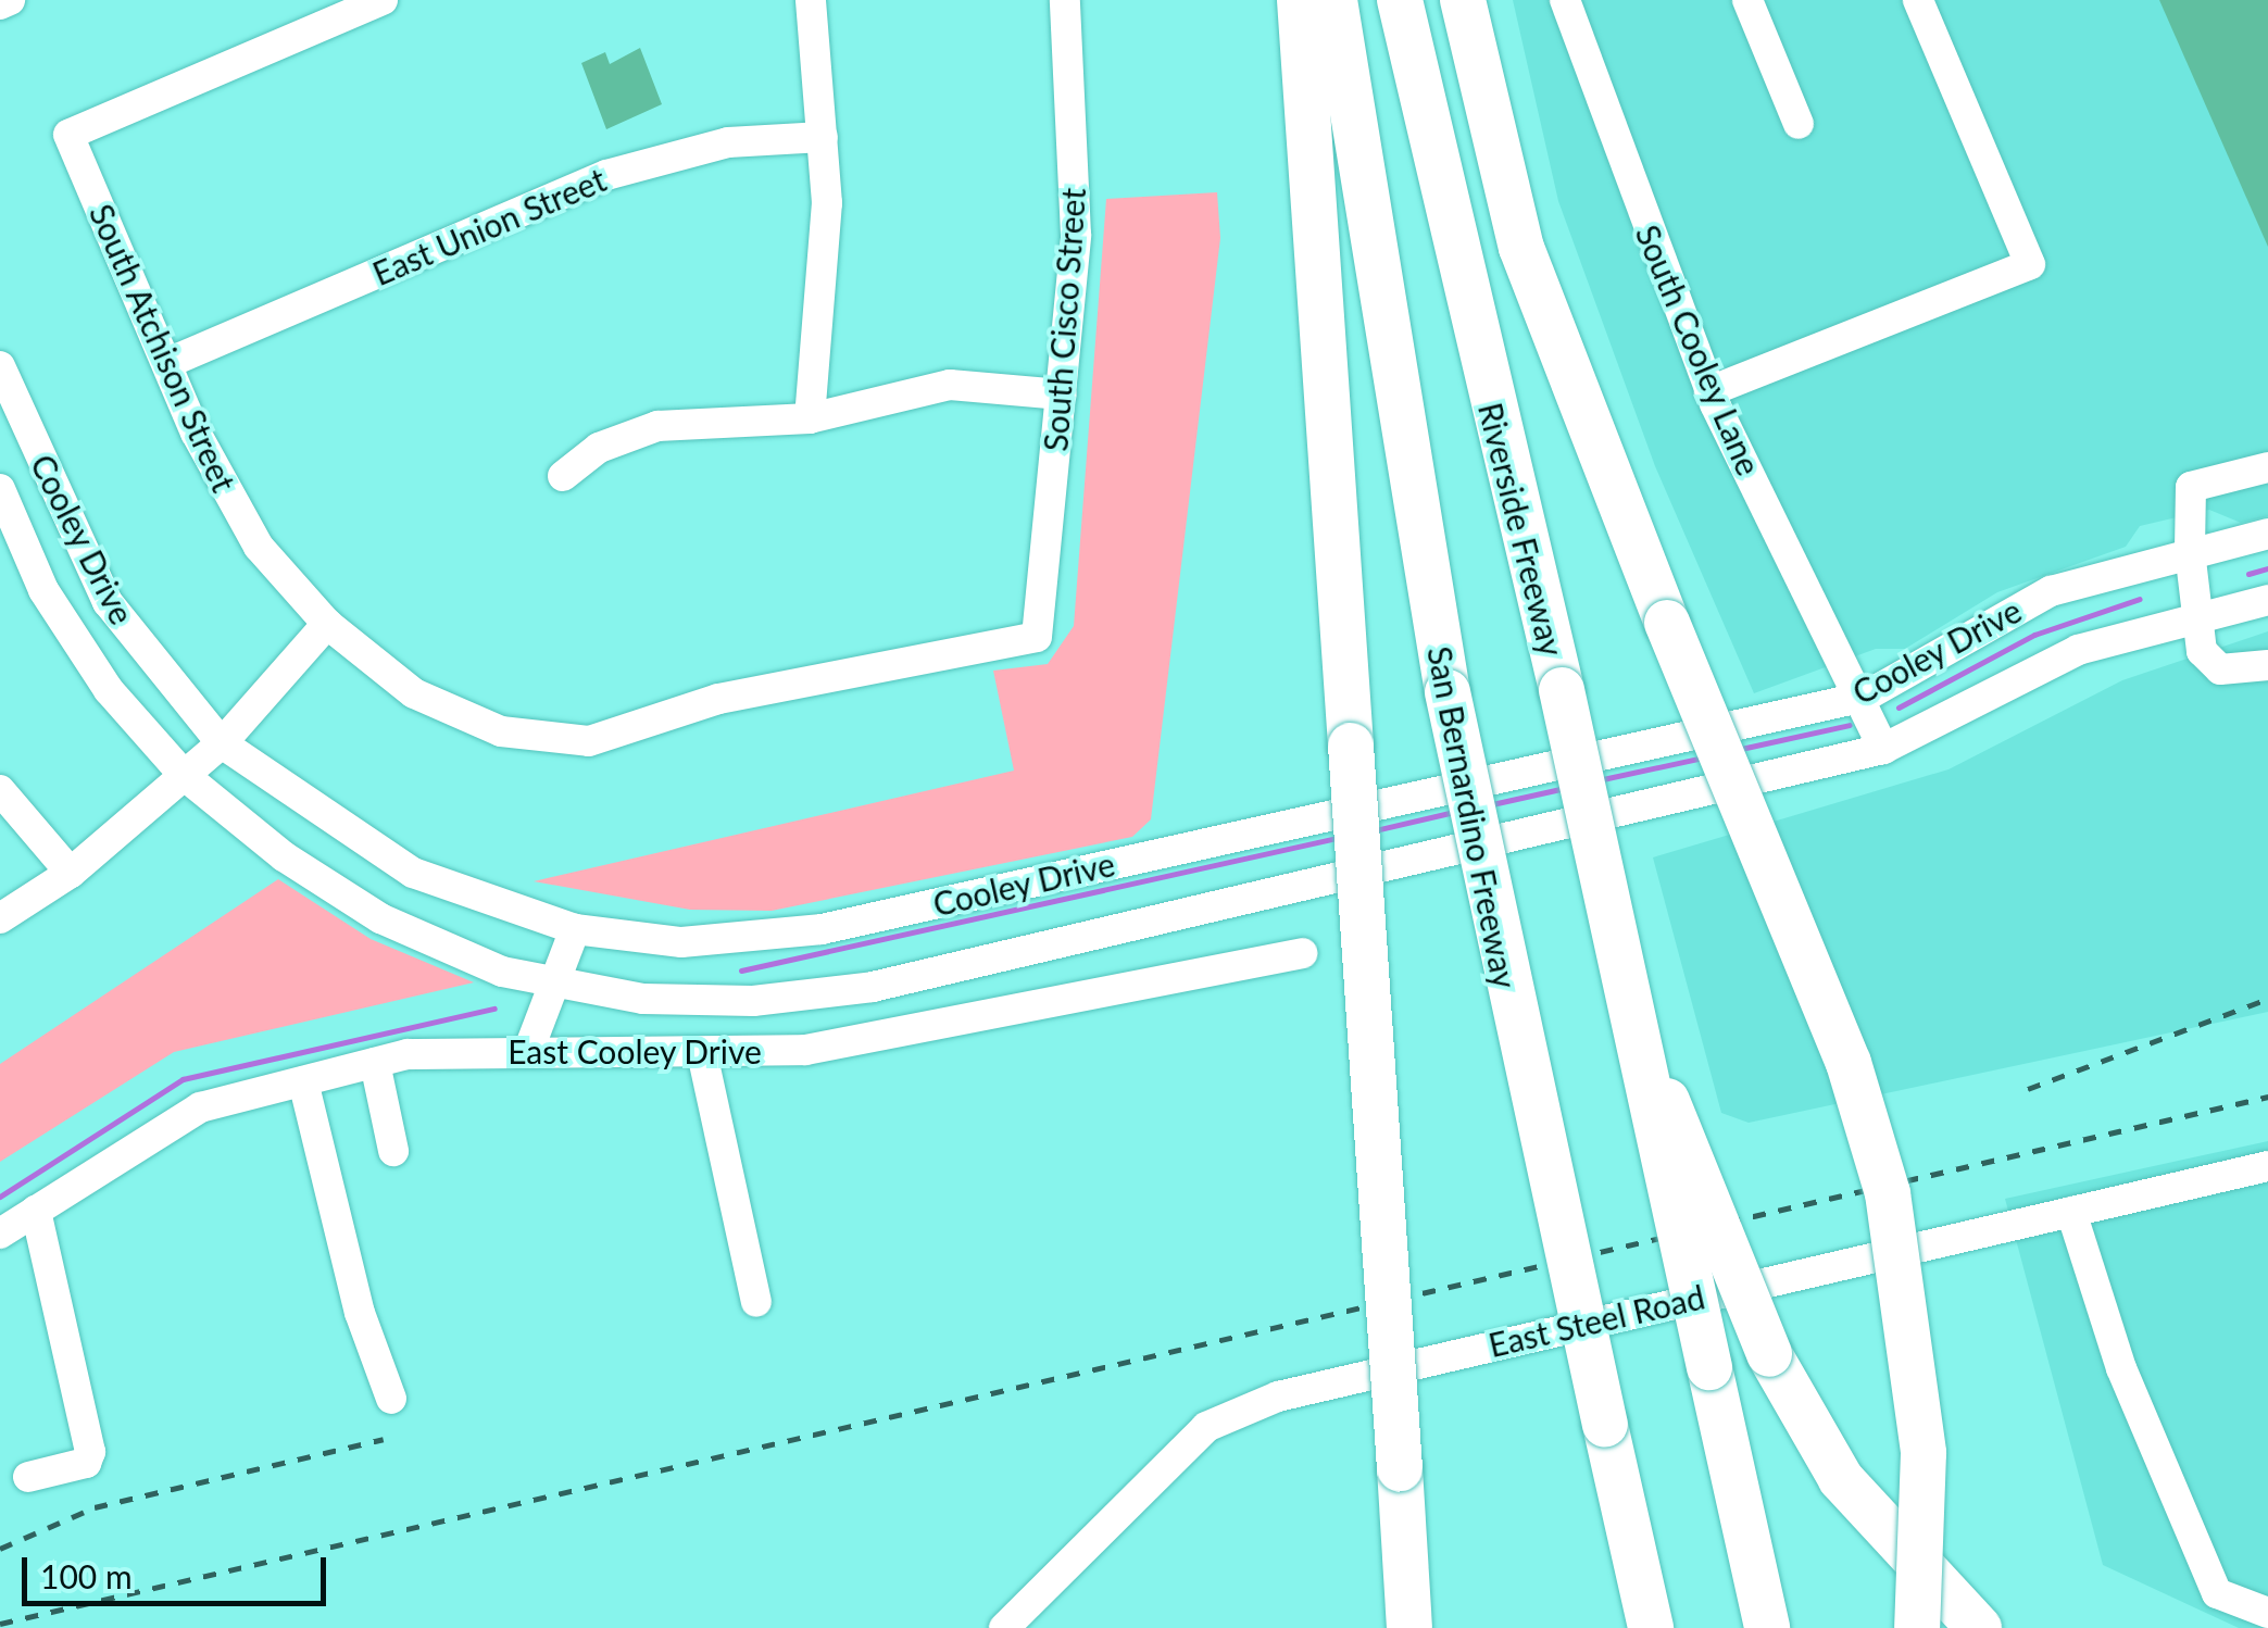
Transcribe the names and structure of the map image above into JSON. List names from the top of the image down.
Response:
{
  "streets": {
    "highway": ["Riverside Freeway", "San Bernardino Freeway"],
    "street": [
      "East Union Street",
      "South Cisco Street",
      "South Atchison Street",
      "South Cooley Lane",
      "Cooley Drive",
      "East Cooley Drive",
      "East Steel Road"
    ]
  },
  "crossings": [
    ["East Union Street", "South Atchison Street"],
    ["South Cisco Street", "South Atchison Street"],
    ["South Cooley Lane", "Cooley Drive"]
  ],
  "scale_bar": "100 m"
}
